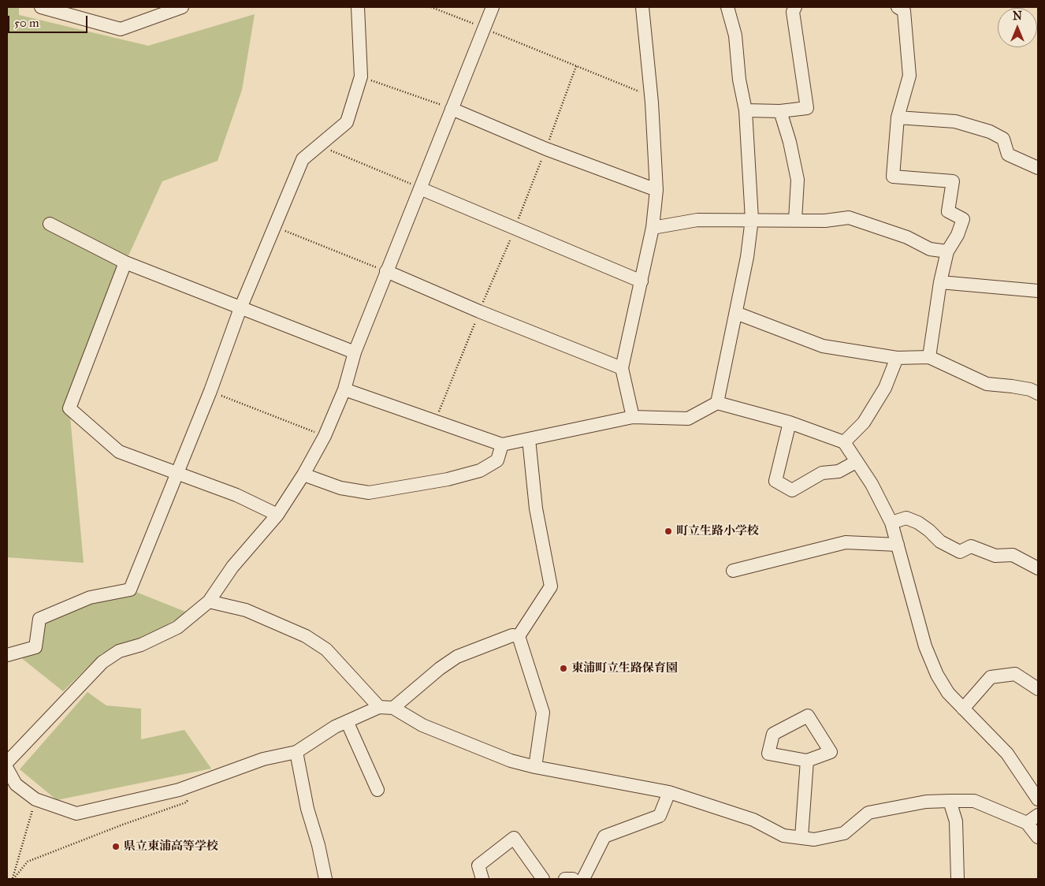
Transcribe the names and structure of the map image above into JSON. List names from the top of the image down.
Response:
{
  "places": ["町立生路小学校", "東浦町立生路保育園", "県立東浦高等学校"],
  "scale_bar": "50 m",
  "north": "top"
}
